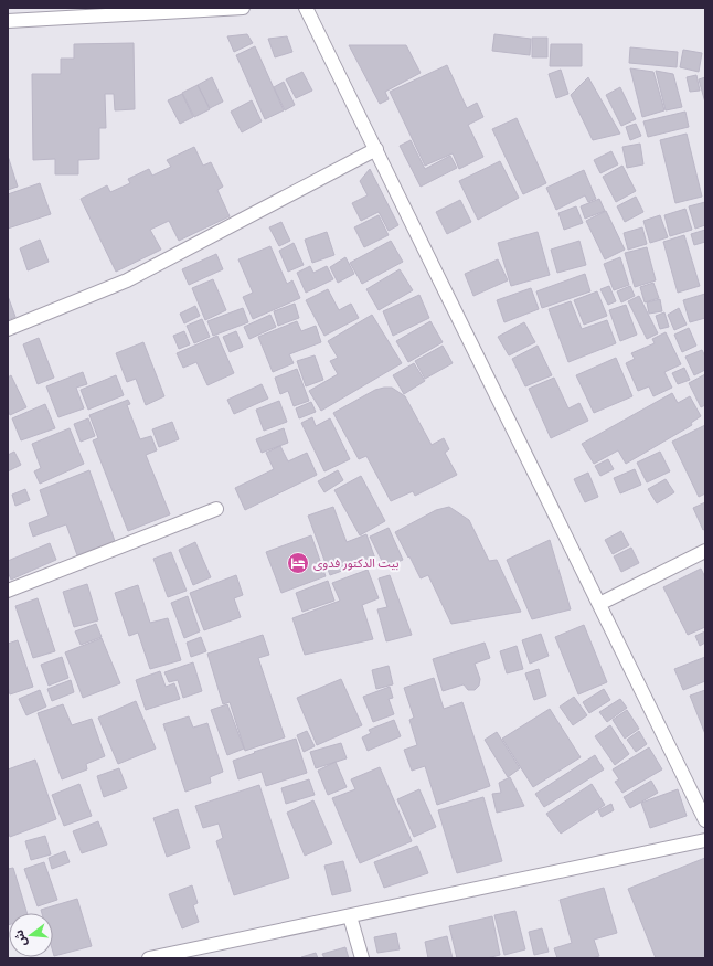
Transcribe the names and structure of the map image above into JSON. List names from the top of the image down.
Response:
{
  "places": {
    "hotel": ["بيت الدكتور فدوى"]
  },
  "north": "left"
}
